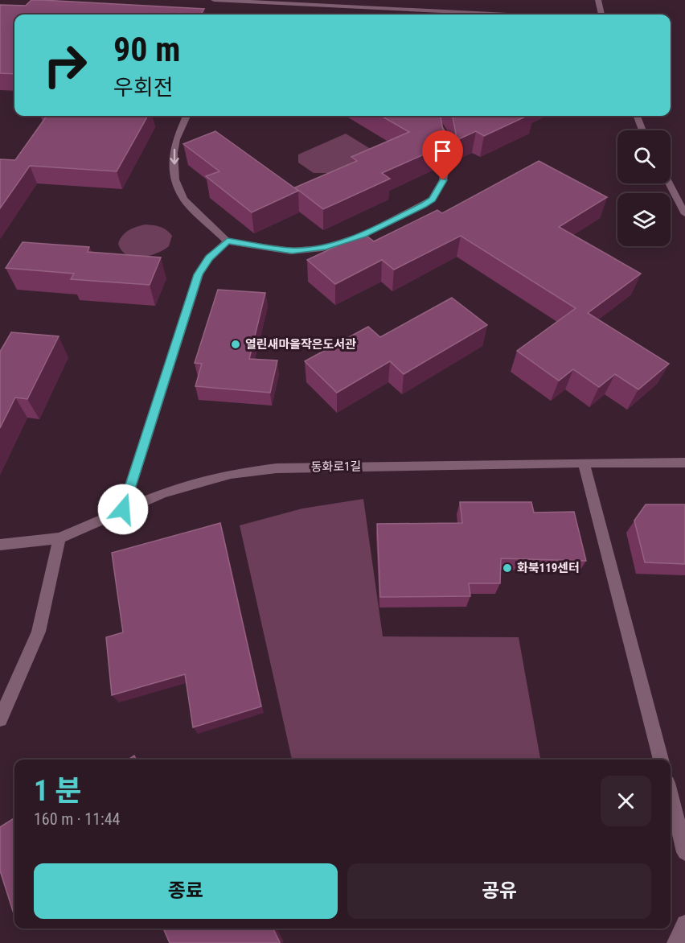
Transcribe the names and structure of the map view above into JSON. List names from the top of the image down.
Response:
{
  "streets": {
    "street": ["동화로1길"]
  },
  "places": ["열린새마을작은도서관", "화북119센터"],
  "page": {
    "turn": ["90 m", "우회전"],
    "heading": ["1 분", "160 m · 11:44"],
    "buttons": ["종료", "공유"]
  }
}
